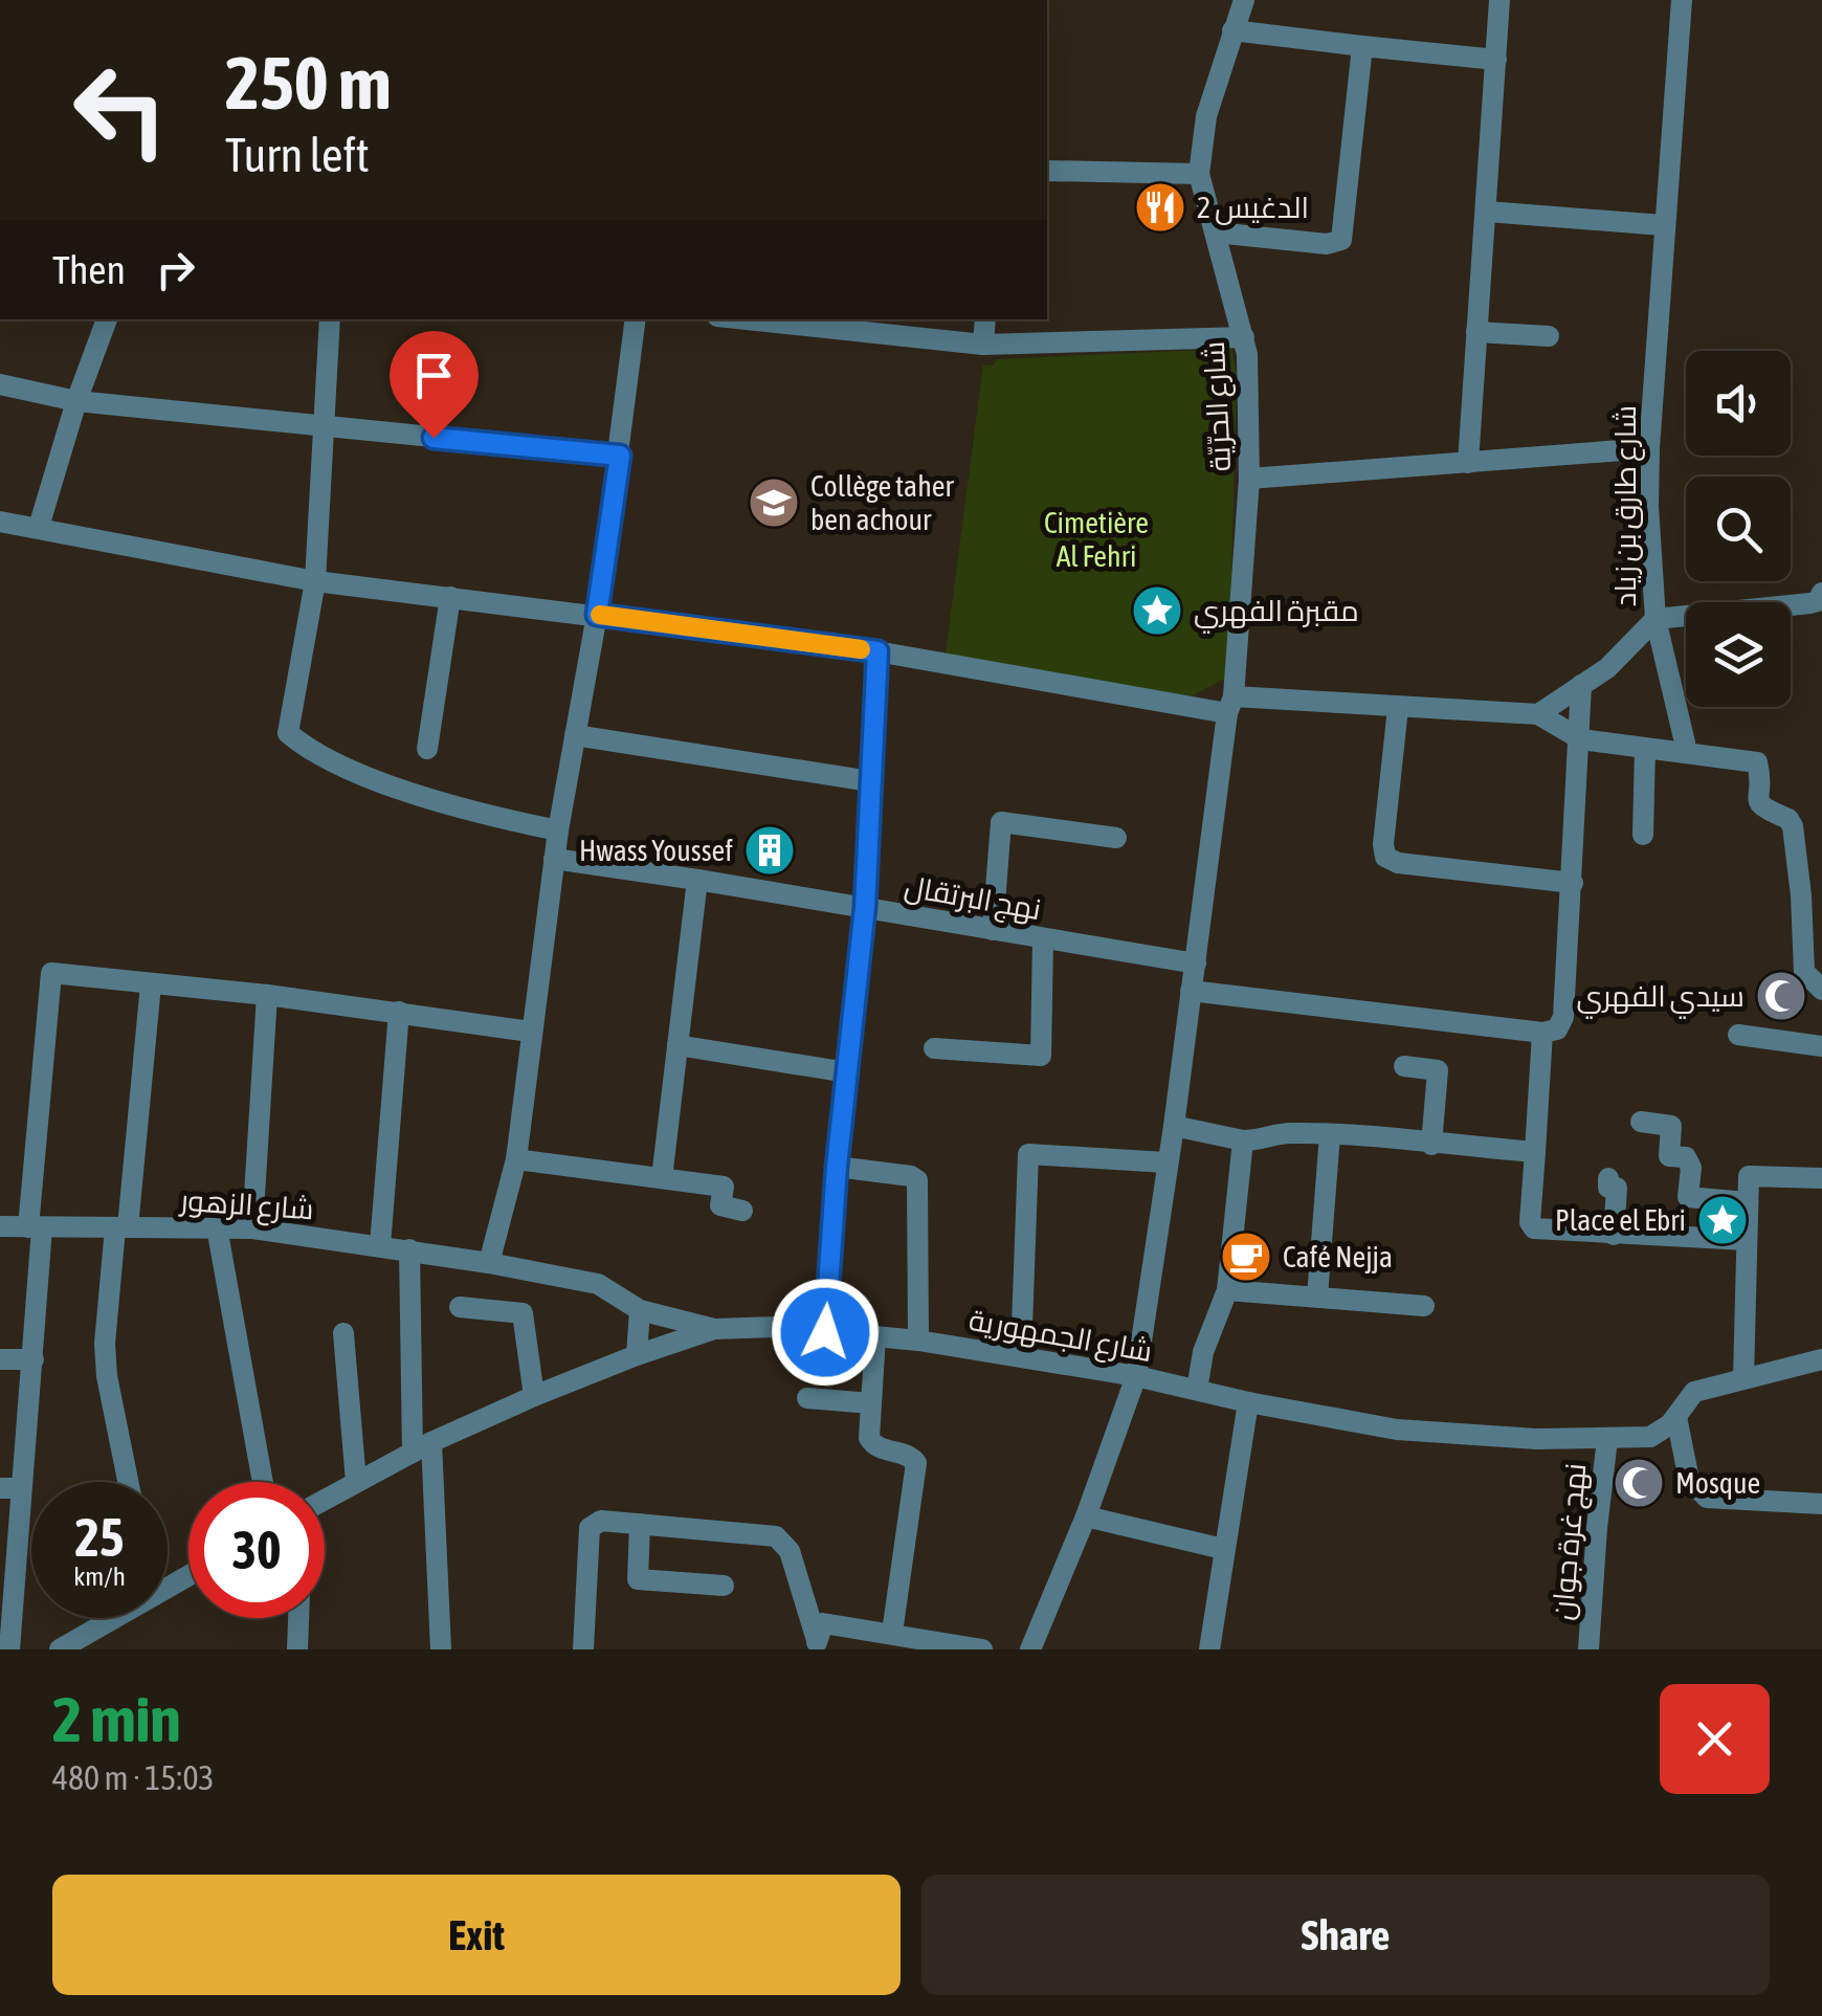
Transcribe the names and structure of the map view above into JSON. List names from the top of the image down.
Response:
{
  "streets": {
    "street": [
      "شارع الحرّيّة",
      "شارع طارق بن زياد",
      "نهج البرتقال",
      "شارع الزهور",
      "شارع الجمهورية",
      "نهج غرة جوان"
    ]
  },
  "crossings": [
    ["شارع الحرّيّة", "نهج البرتقال"],
    ["شارع الحرّيّة", "شارع الجمهورية"],
    ["شارع الزهور", "شارع الجمهورية"],
    ["شارع الجمهورية", "نهج غرة جوان"]
  ],
  "parks": ["Cimetière Al Fehri"],
  "places": {
    "restaurant": ["الدغيس 2"],
    "school or university": ["Collège taher ben achour"],
    "place": ["مقبرة الفهري", "Place el Ebri"],
    "building": ["Hwass Youssef"],
    "mosque": ["سيدي الفهري", "Mosque"],
    "cafe": ["Café Nejja"]
  },
  "page": {
    "turn": ["250 m", "Turn left"],
    "then": "Then",
    "speed": "25 km/h",
    "limit": "30",
    "heading": ["2 min", "480 m · 15:03"],
    "buttons": ["Exit", "Share"]
  }
}
